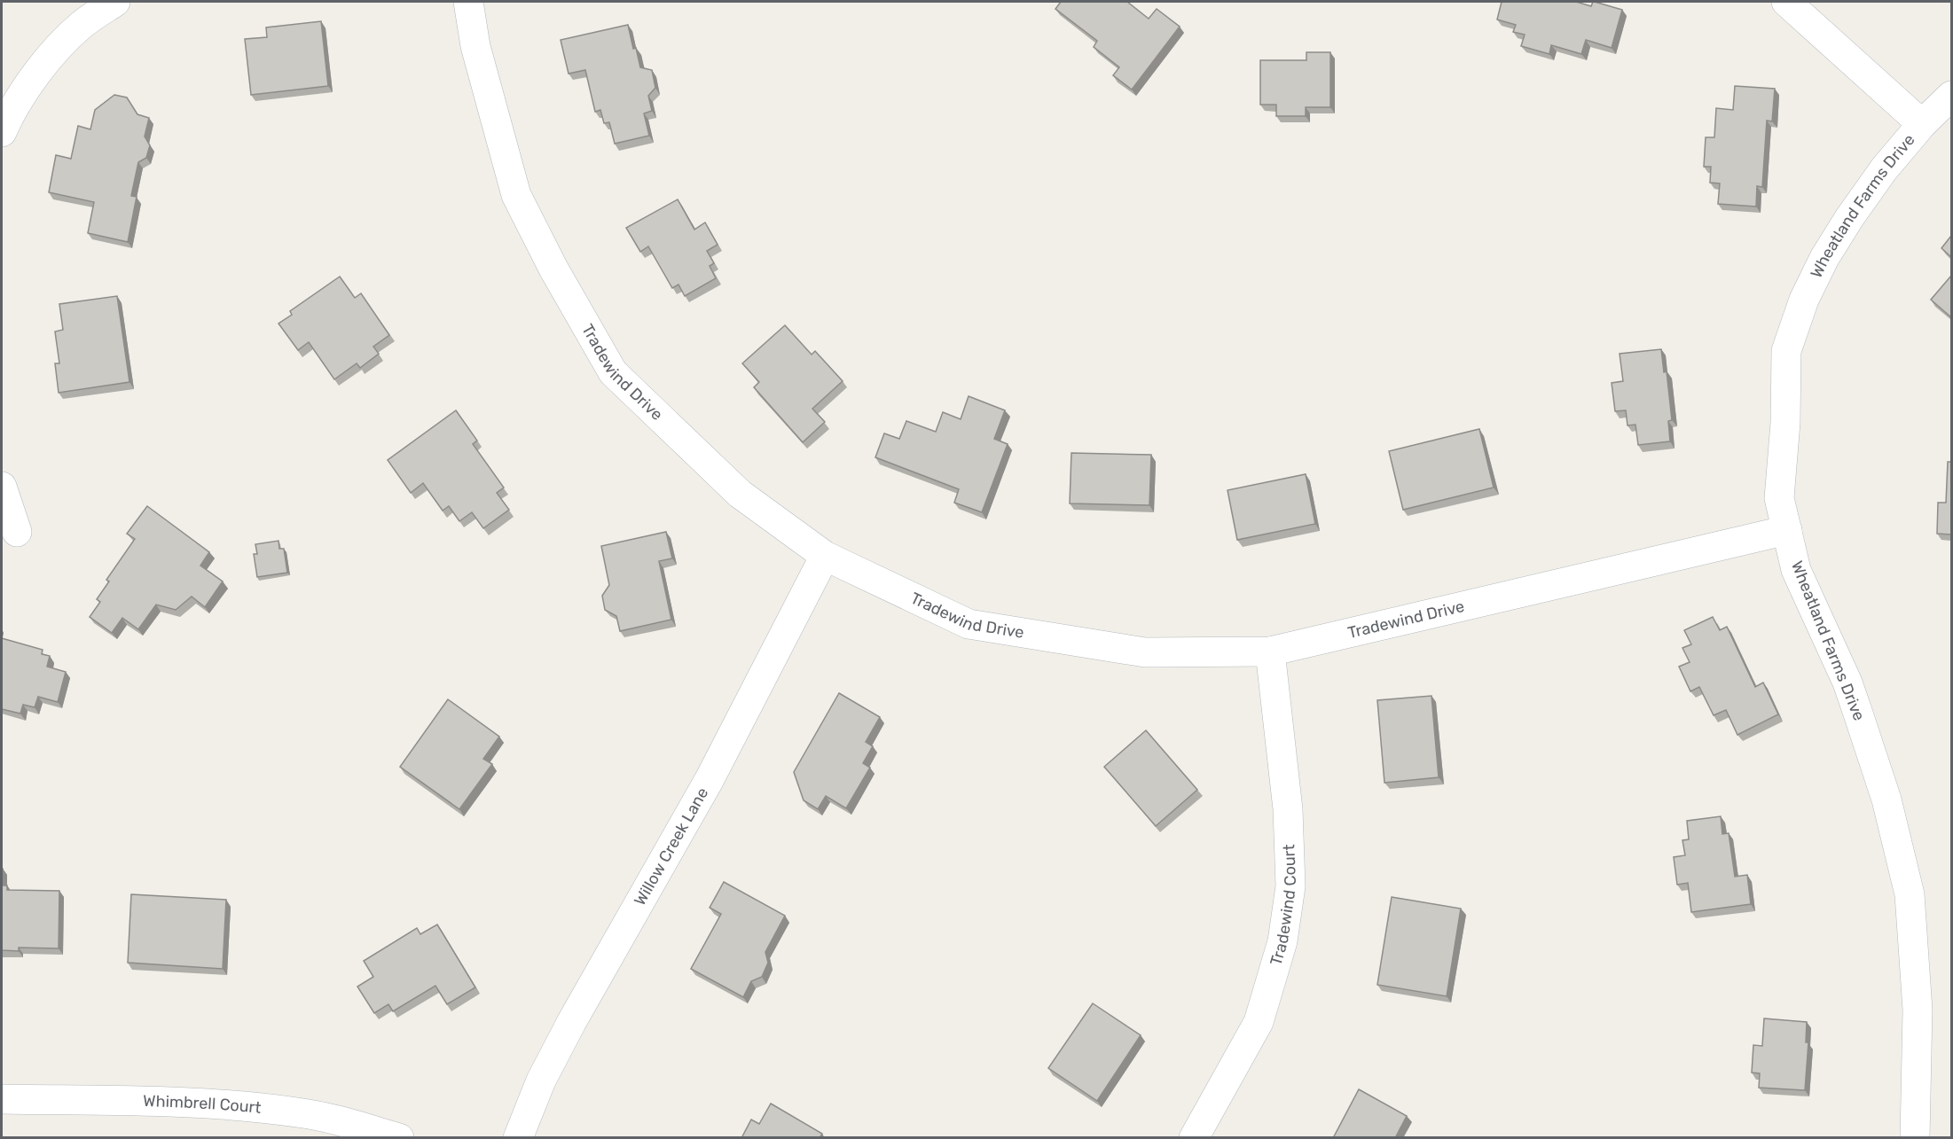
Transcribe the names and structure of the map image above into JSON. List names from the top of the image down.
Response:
{
  "streets": {
    "street": [
      "Wheatland Farms Drive",
      "Tradewind Drive",
      "Willow Creek Lane",
      "Tradewind Court",
      "Whimbrell Court"
    ]
  },
  "crossings": [
    ["Wheatland Farms Drive", "Tradewind Drive"],
    ["Tradewind Drive", "Willow Creek Lane"],
    ["Tradewind Drive", "Tradewind Court"]
  ]
}
